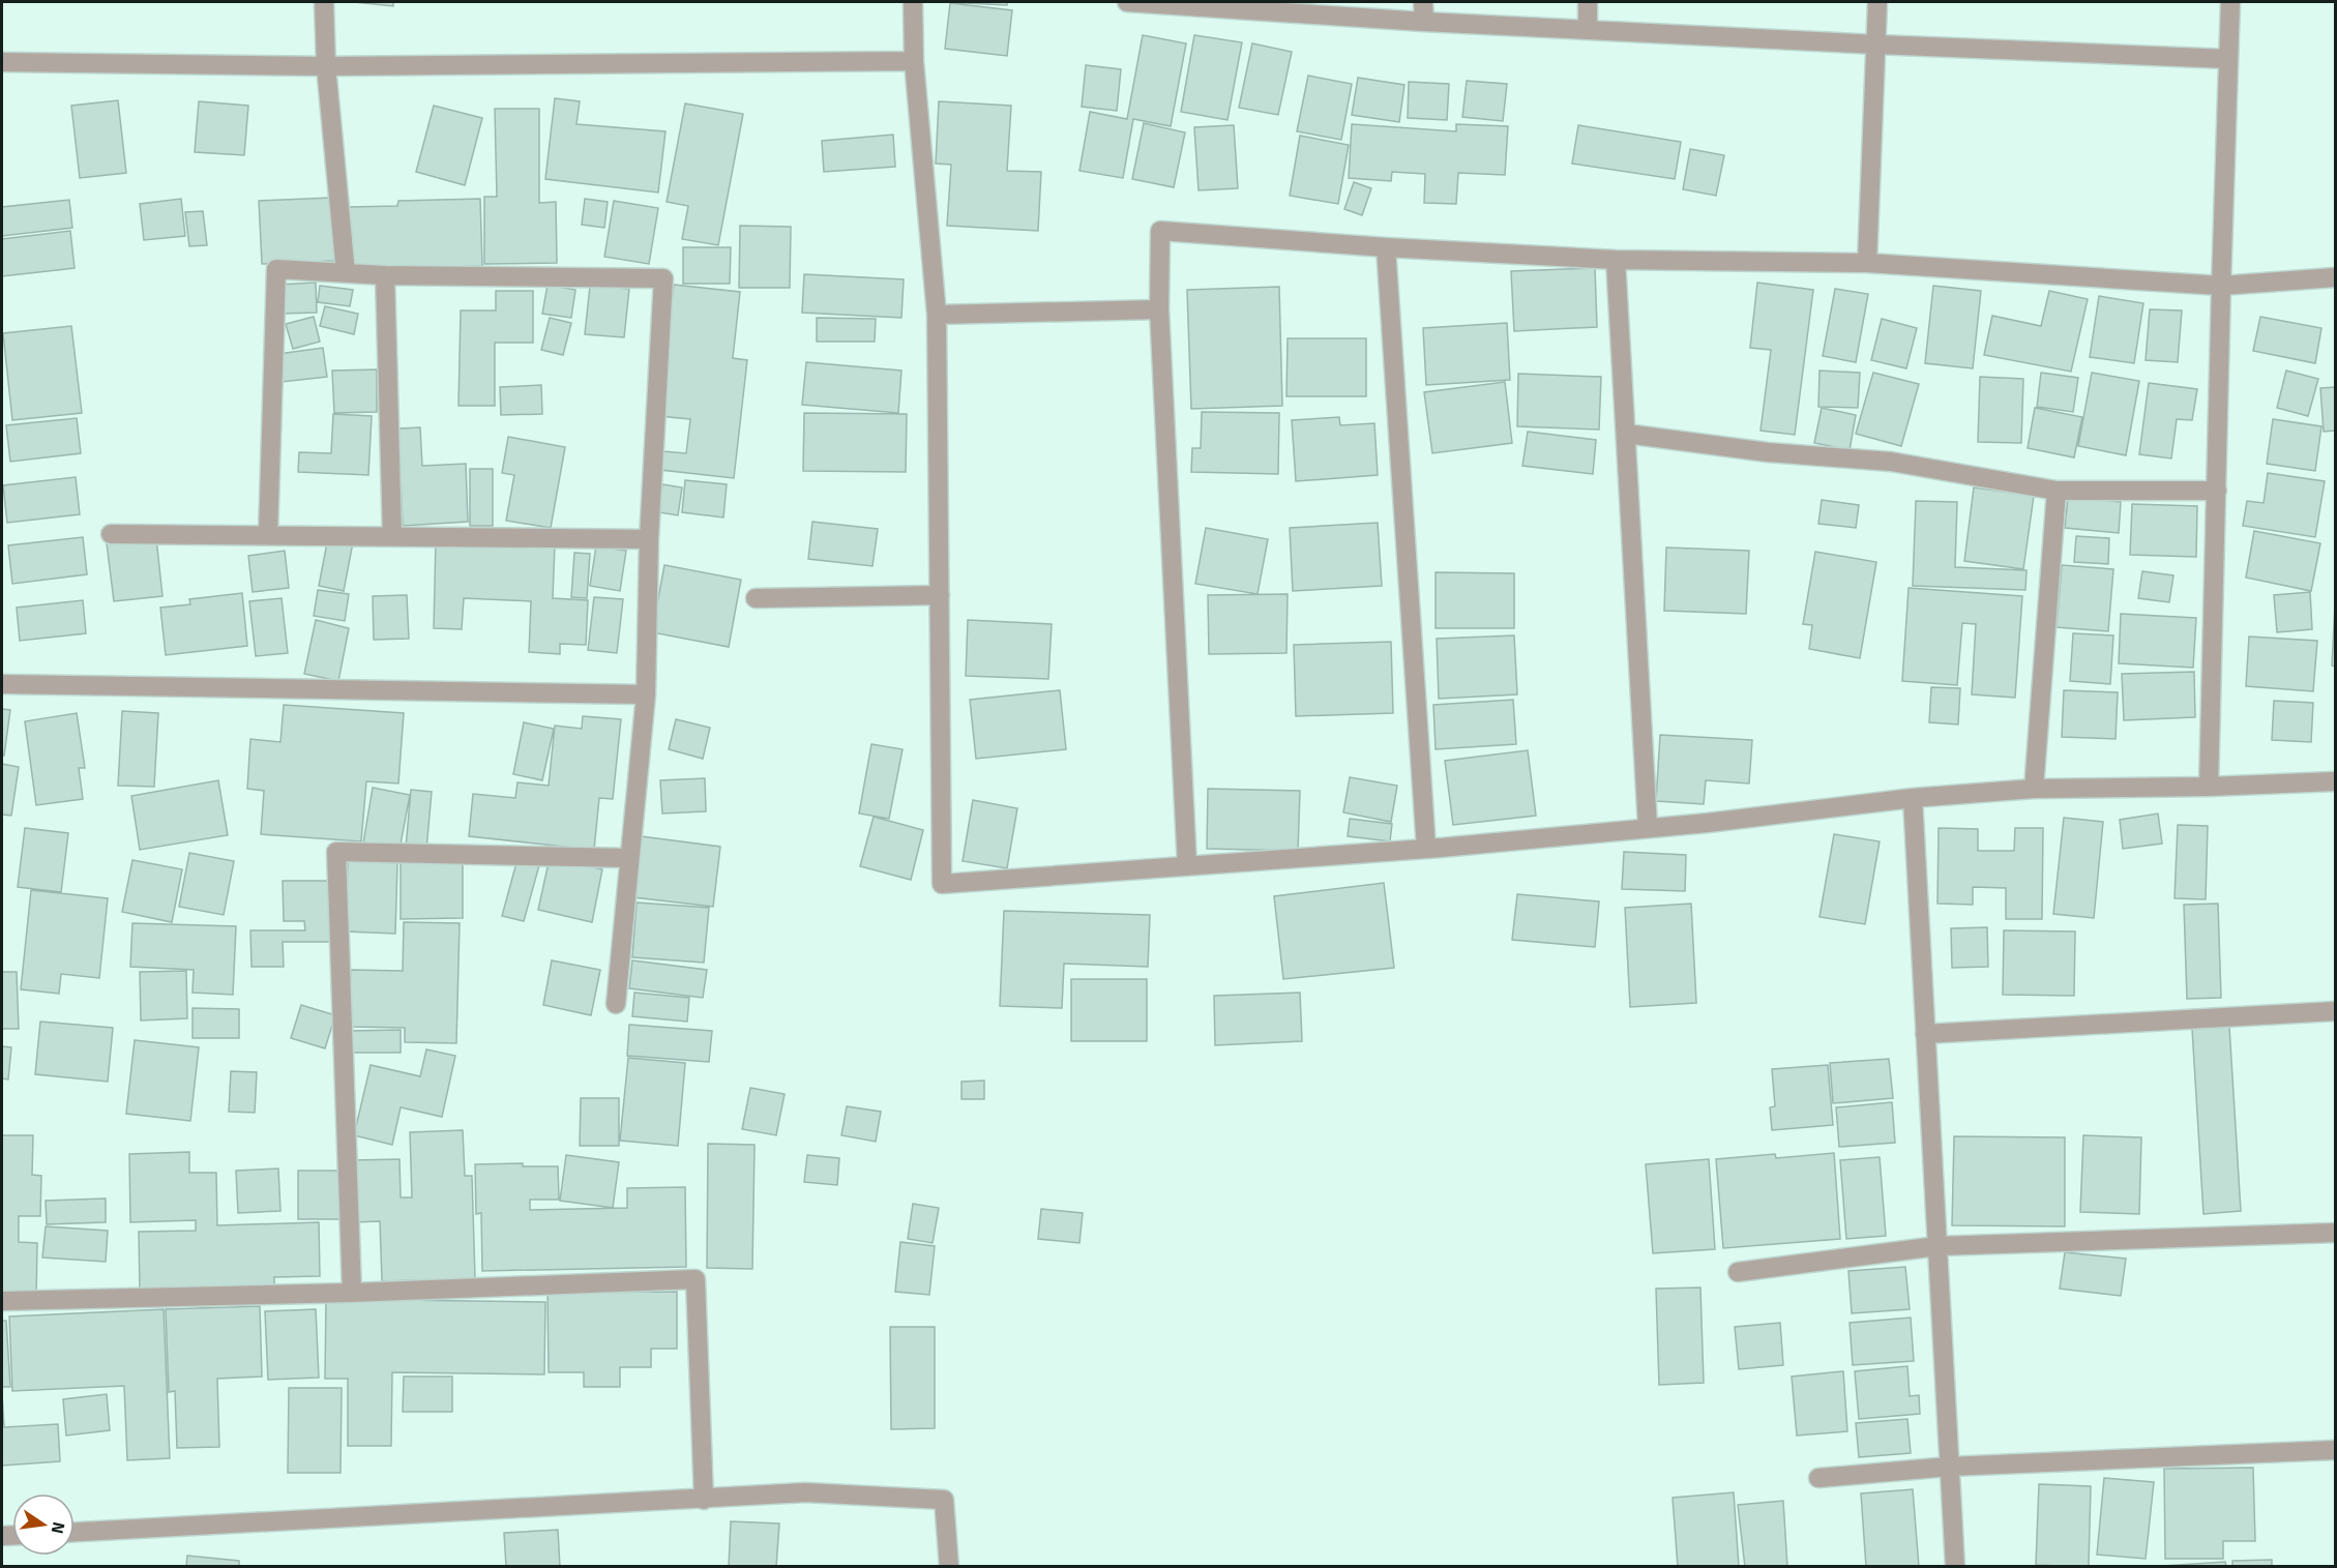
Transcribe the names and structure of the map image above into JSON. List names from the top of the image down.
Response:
{
  "north": "right"
}
